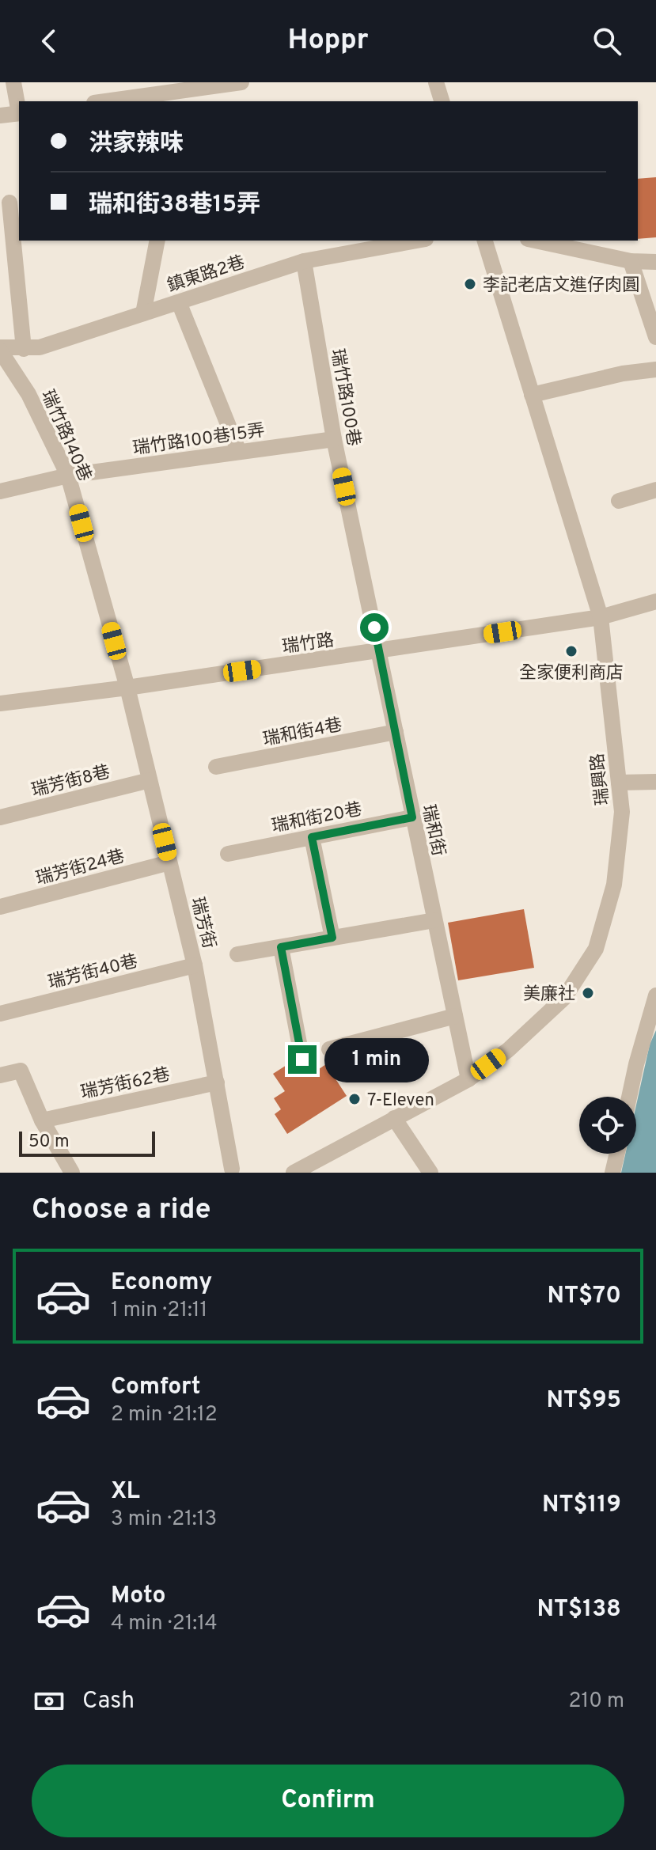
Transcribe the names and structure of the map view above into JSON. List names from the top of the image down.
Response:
{
  "streets": {
    "street": [
      "鎮東路2巷",
      "瑞竹路100巷",
      "瑞竹路140巷",
      "瑞竹路100巷15弄",
      "瑞竹路",
      "瑞和街4巷",
      "瑞興路",
      "瑞芳街8巷",
      "瑞和街20巷",
      "瑞和街",
      "瑞芳街24巷",
      "瑞芳街",
      "瑞芳街40巷",
      "瑞芳街62巷"
    ]
  },
  "crossings": [
    ["鎮東路2巷", "瑞竹路100巷"],
    ["鎮東路2巷", "瑞竹路140巷"],
    ["瑞竹路100巷", "瑞竹路100巷15弄"],
    ["瑞竹路100巷", "瑞竹路"],
    ["瑞竹路100巷", "瑞和街"],
    ["瑞竹路140巷", "瑞竹路100巷15弄"],
    ["瑞竹路140巷", "瑞竹路"],
    ["瑞竹路140巷", "瑞芳街"],
    ["瑞竹路", "瑞興路"],
    ["瑞竹路", "瑞和街"],
    ["瑞竹路", "瑞芳街"],
    ["瑞和街4巷", "瑞和街"],
    ["瑞興路", "瑞和街"],
    ["瑞芳街8巷", "瑞芳街"],
    ["瑞和街20巷", "瑞和街"],
    ["瑞芳街24巷", "瑞芳街"],
    ["瑞芳街", "瑞芳街40巷"],
    ["瑞芳街", "瑞芳街62巷"]
  ],
  "places": [
    "李記老店文進仔肉圓",
    "全家便利商店",
    "美廉社",
    "7-Eleven"
  ],
  "scale_bar": "50 m",
  "page": {
    "header": "Hoppr",
    "banner": ["洪家辣味", "瑞和街38巷15弄"],
    "bubble": "1 min",
    "scale": "50 m",
    "heading": "Choose a ride",
    "list": [
      {
        "name": "Economy",
        "note": "1 min · 21:11",
        "value": "NT$70"
      },
      {
        "name": "Comfort",
        "note": "2 min · 21:12",
        "value": "NT$95"
      },
      {
        "name": "XL",
        "note": "3 min · 21:13",
        "value": "NT$119"
      },
      {
        "name": "Moto",
        "note": "4 min · 21:14",
        "value": "NT$138"
      }
    ],
    "pay": ["Cash", "210 m"],
    "buttons": "Confirm"
  }
}
